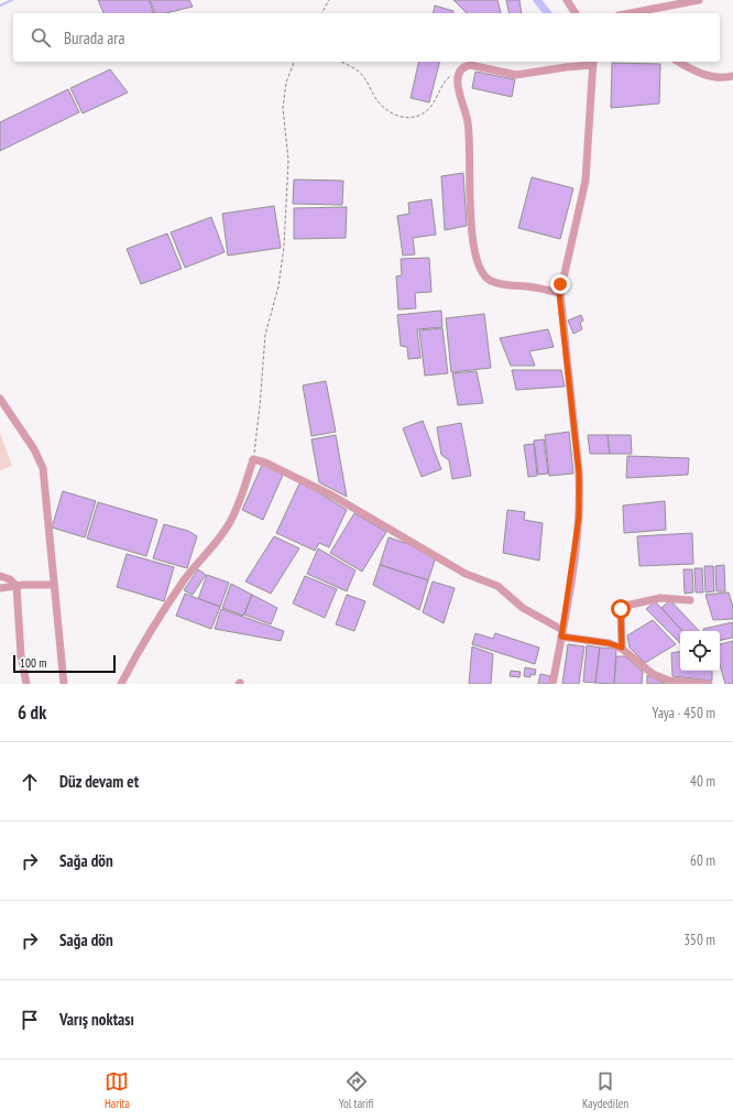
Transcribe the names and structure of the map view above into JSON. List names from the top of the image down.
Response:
{
  "scale_bar": "100 m",
  "page": {
    "search": "Burada ara",
    "scale": "100 m",
    "heading": ["6 dk", "Yaya · 450 m"],
    "list": [
      ["Düz devam et", "40 m"],
      ["Sağa dön", "60 m"],
      ["Sağa dön", "350 m"],
      "Varış noktası"
    ],
    "nav": ["Harita", "Yol tarifi", "Kaydedilen"]
  }
}
